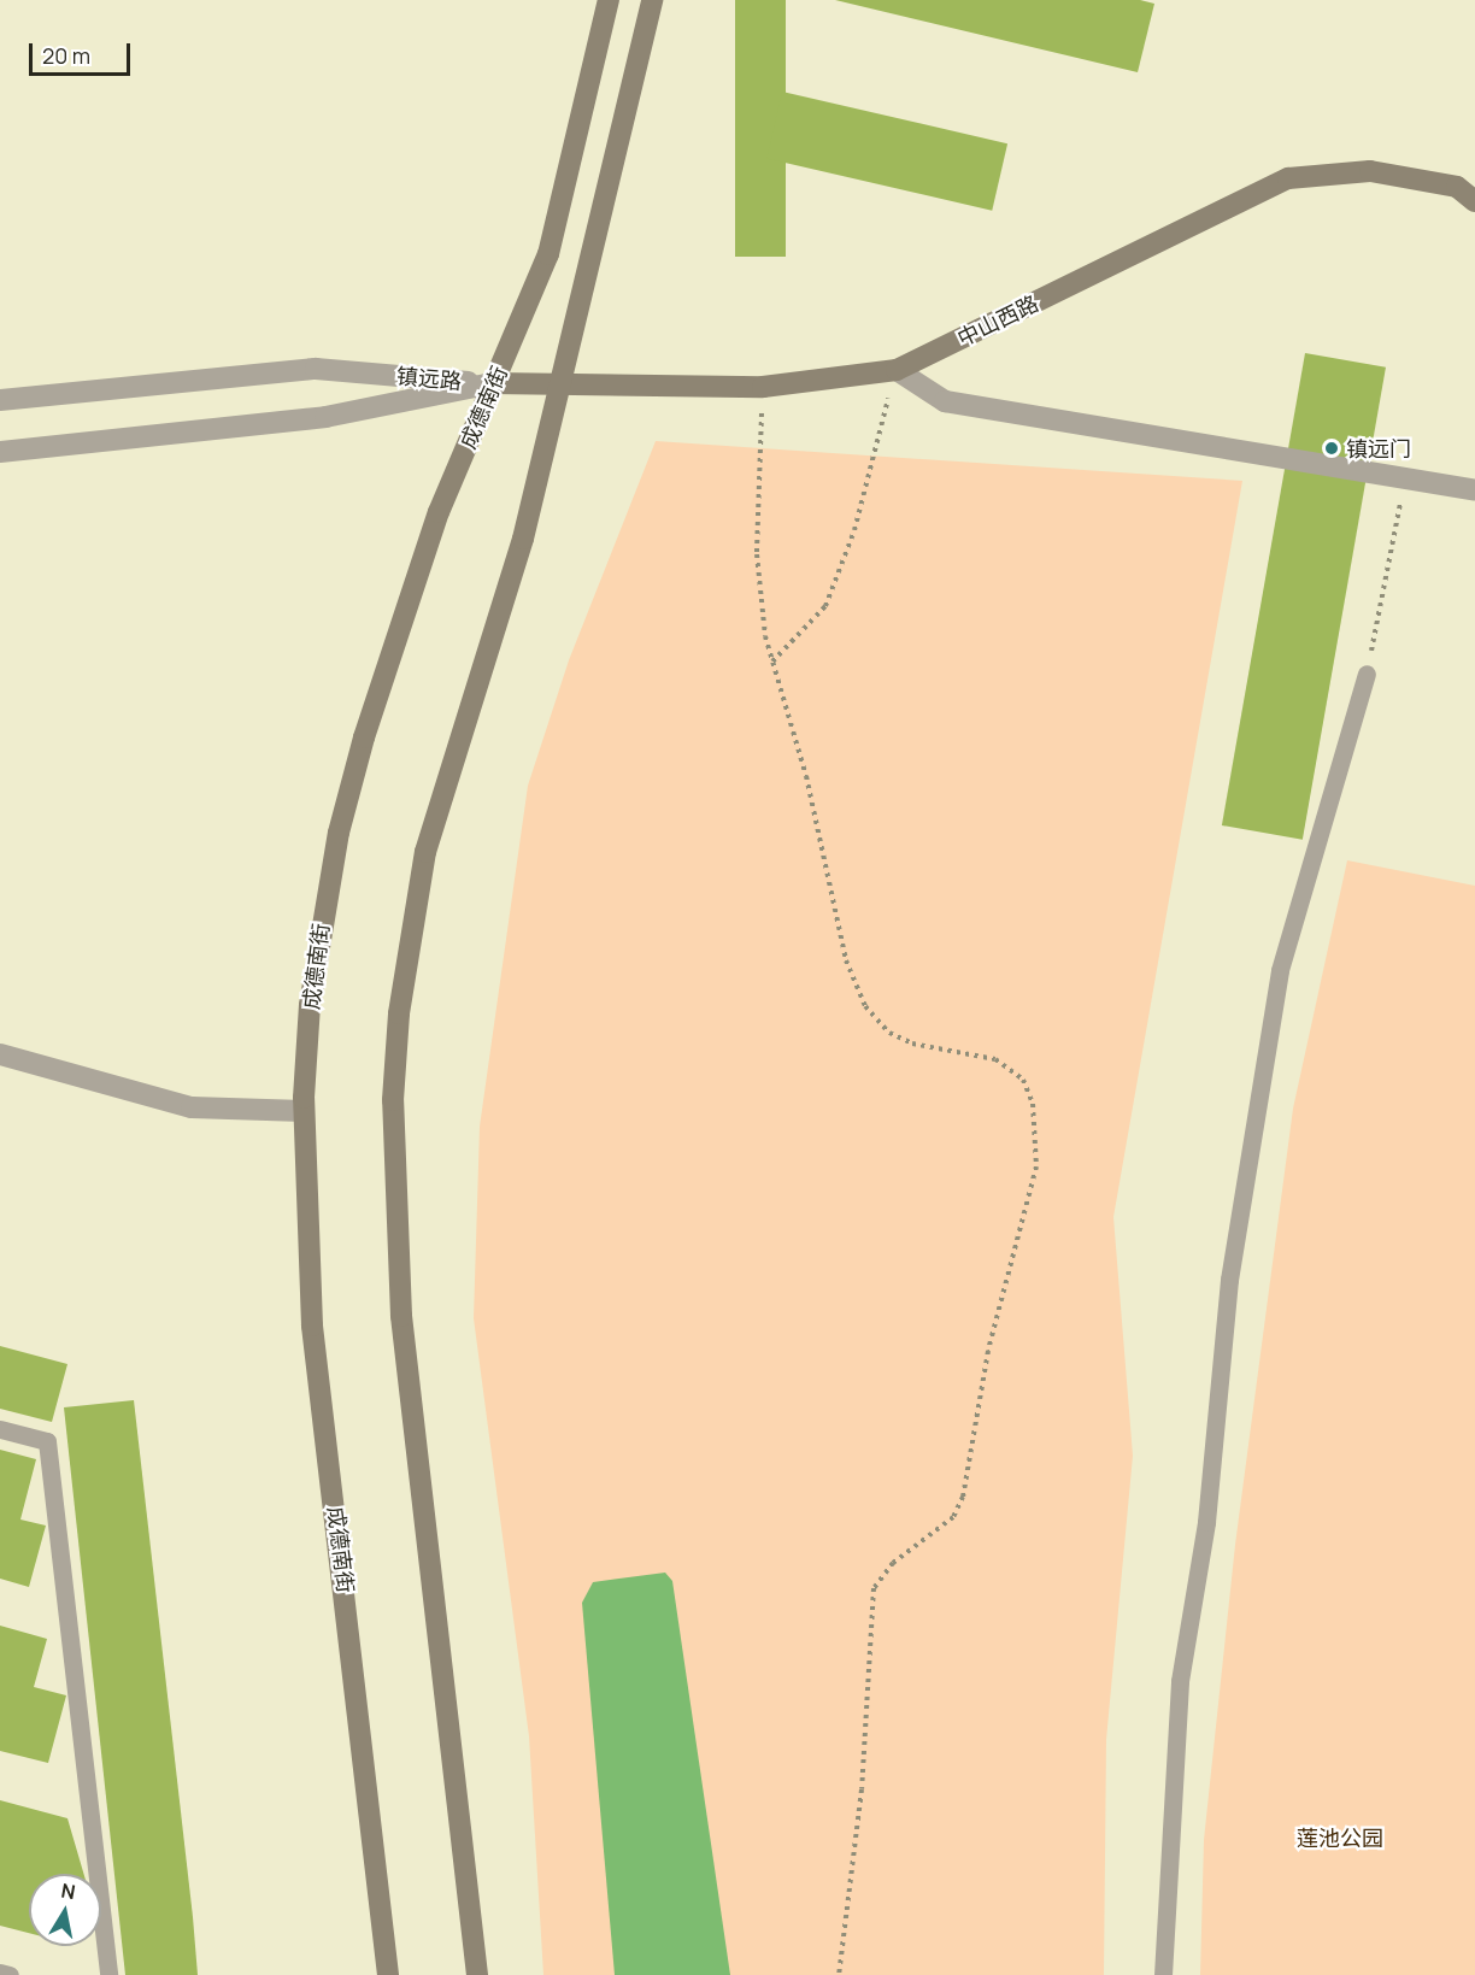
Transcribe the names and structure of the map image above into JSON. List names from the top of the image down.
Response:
{
  "streets": {
    "main road": ["中山西路", "成德南街"],
    "street": ["镇远路"]
  },
  "crossings": [
    ["中山西路", "镇远路"],
    ["中山西路", "成德南街"],
    ["镇远路", "成德南街"]
  ],
  "parks": ["莲池公园"],
  "places": ["镇远门"],
  "scale_bar": "20 m",
  "north": "top"
}
